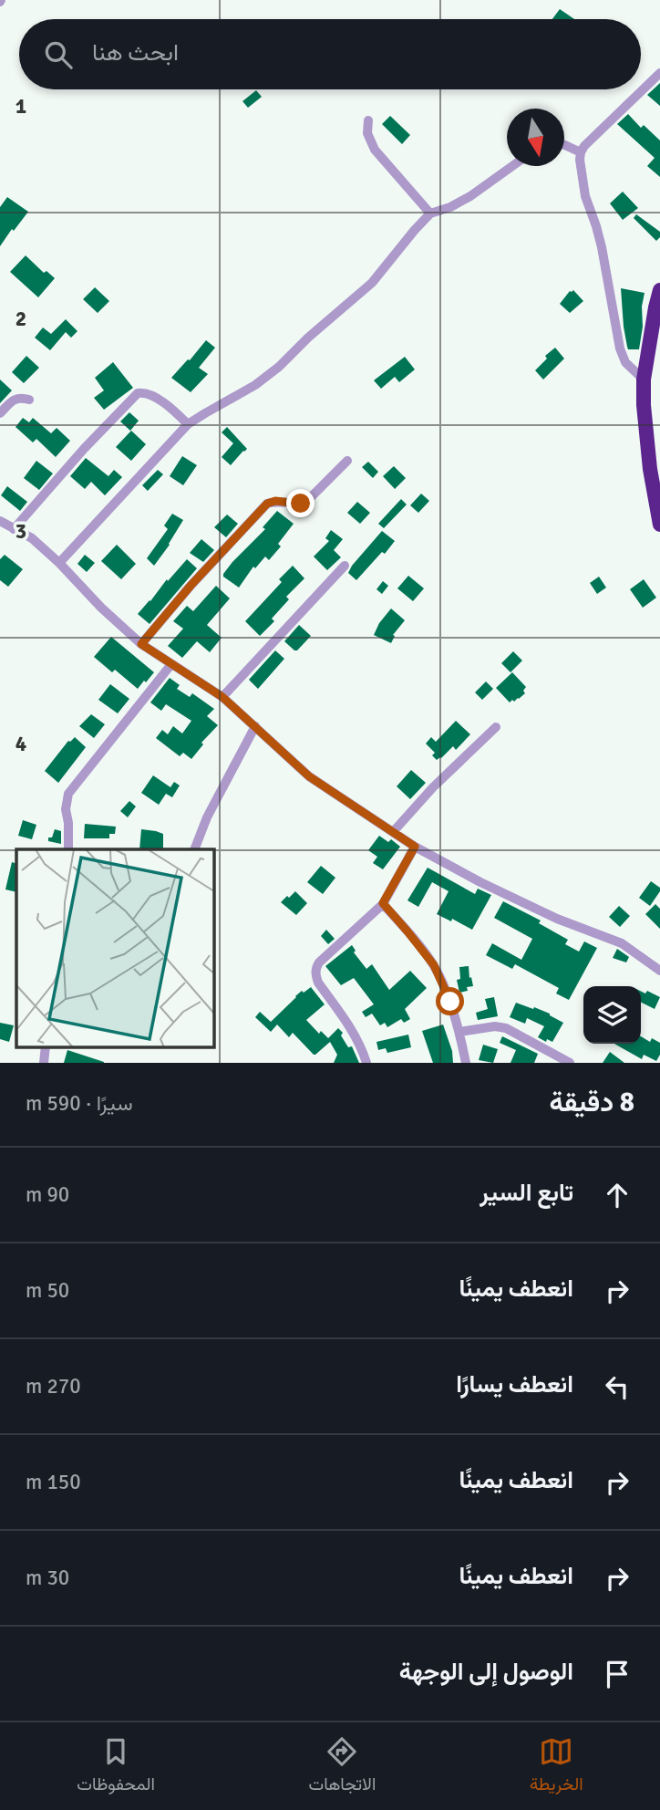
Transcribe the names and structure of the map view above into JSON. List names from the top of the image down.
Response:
{
  "north": "bottom",
  "page": {
    "search": "ابحث هنا",
    "heading": ["8 دقيقة", "سيرًا · 590 m"],
    "list": [
      ["تابع السير", "90 m"],
      ["انعطف يمينًا", "50 m"],
      ["انعطف يسارًا", "270 m"],
      ["انعطف يمينًا", "150 m"],
      ["انعطف يمينًا", "30 m"],
      "الوصول إلى الوجهة"
    ],
    "nav": ["الخريطة", "الاتجاهات", "المحفوظات"]
  },
  "grid": {
    "rows": [
      "1",
      "2",
      "3",
      "4"
    ]
  }
}
